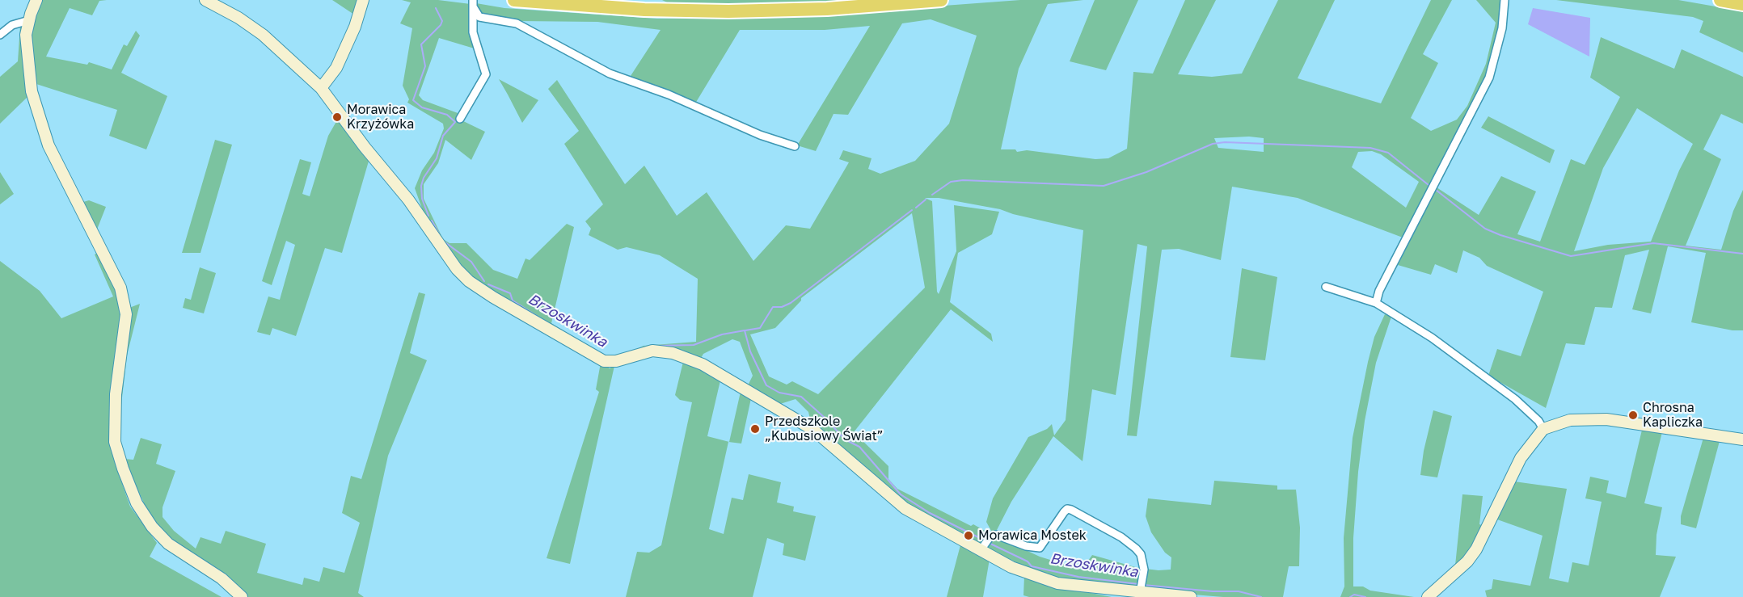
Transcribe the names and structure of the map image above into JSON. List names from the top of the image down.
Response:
{
  "water": ["Brzoskwinka"],
  "places": [
    "Morawica Krzyżówka",
    "Chrosna Kapliczka",
    "Przedszkole „Kubusiowy Świat”",
    "Morawica Mostek"
  ]
}
